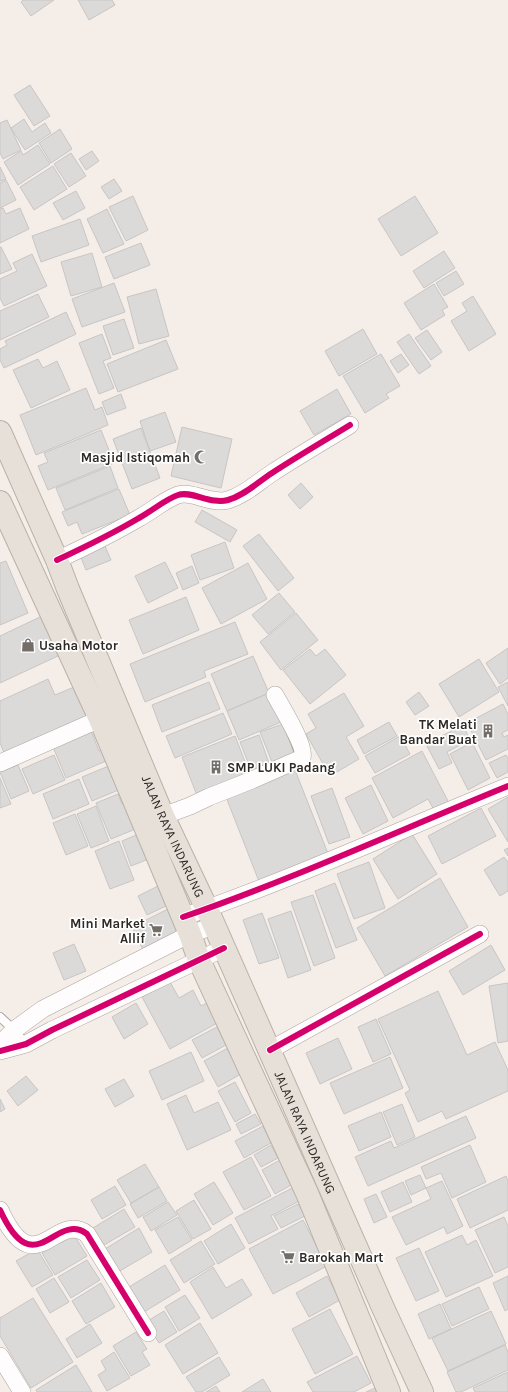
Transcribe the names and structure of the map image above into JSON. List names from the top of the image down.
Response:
{
  "streets": {
    "highway": ["JALAN RAYA INDARUNG"]
  },
  "places": {
    "mosque": ["Masjid Istiqomah"],
    "shop": ["Usaha Motor"],
    "building": ["TK Melati Bandar Buat", "SMP LUKI Padang"],
    "supermarket": ["Mini Market Allif", "Barokah Mart"]
  }
}
